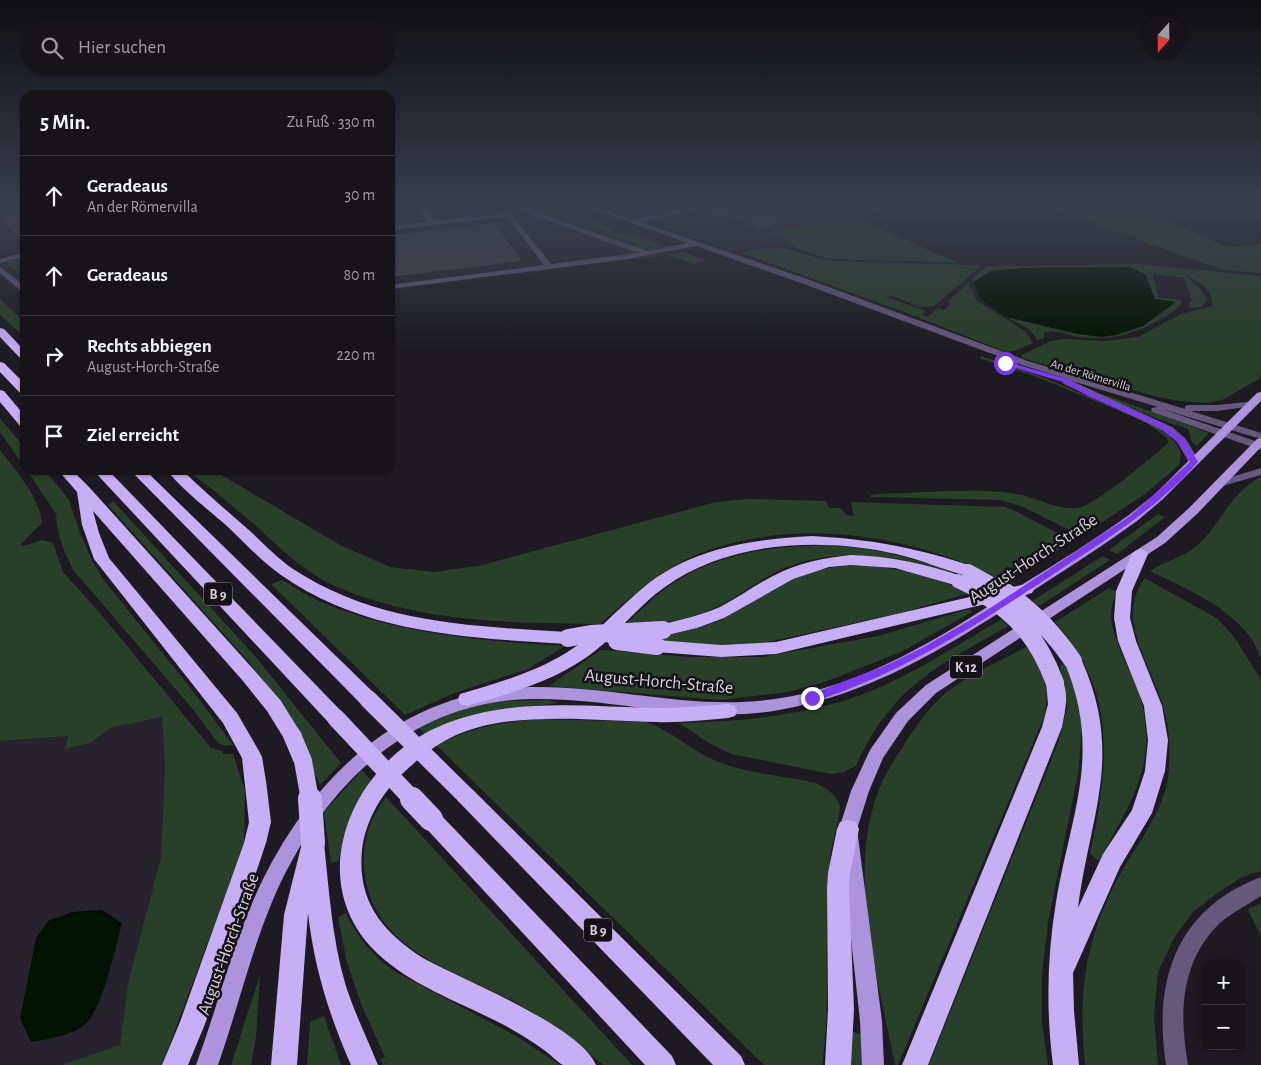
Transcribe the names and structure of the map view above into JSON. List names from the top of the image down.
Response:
{
  "streets": {
    "highway": ["B 9"],
    "main road": ["August-Horch-Straße", "K 12"],
    "street": ["An der Römervilla"]
  },
  "crossings": [
    ["An der Römervilla", "August-Horch-Straße"]
  ],
  "north": "bottom",
  "page": {
    "search": "Hier suchen",
    "heading": ["5 Min.", "Zu Fuß · 330 m"],
    "list": [
      ["Geradeaus", "An der Römervilla", "30 m"],
      ["Geradeaus", "80 m"],
      ["Rechts abbiegen", "August-Horch-Straße", "220 m"],
      "Ziel erreicht"
    ],
    "map_buttons": ["+", "−"]
  }
}
